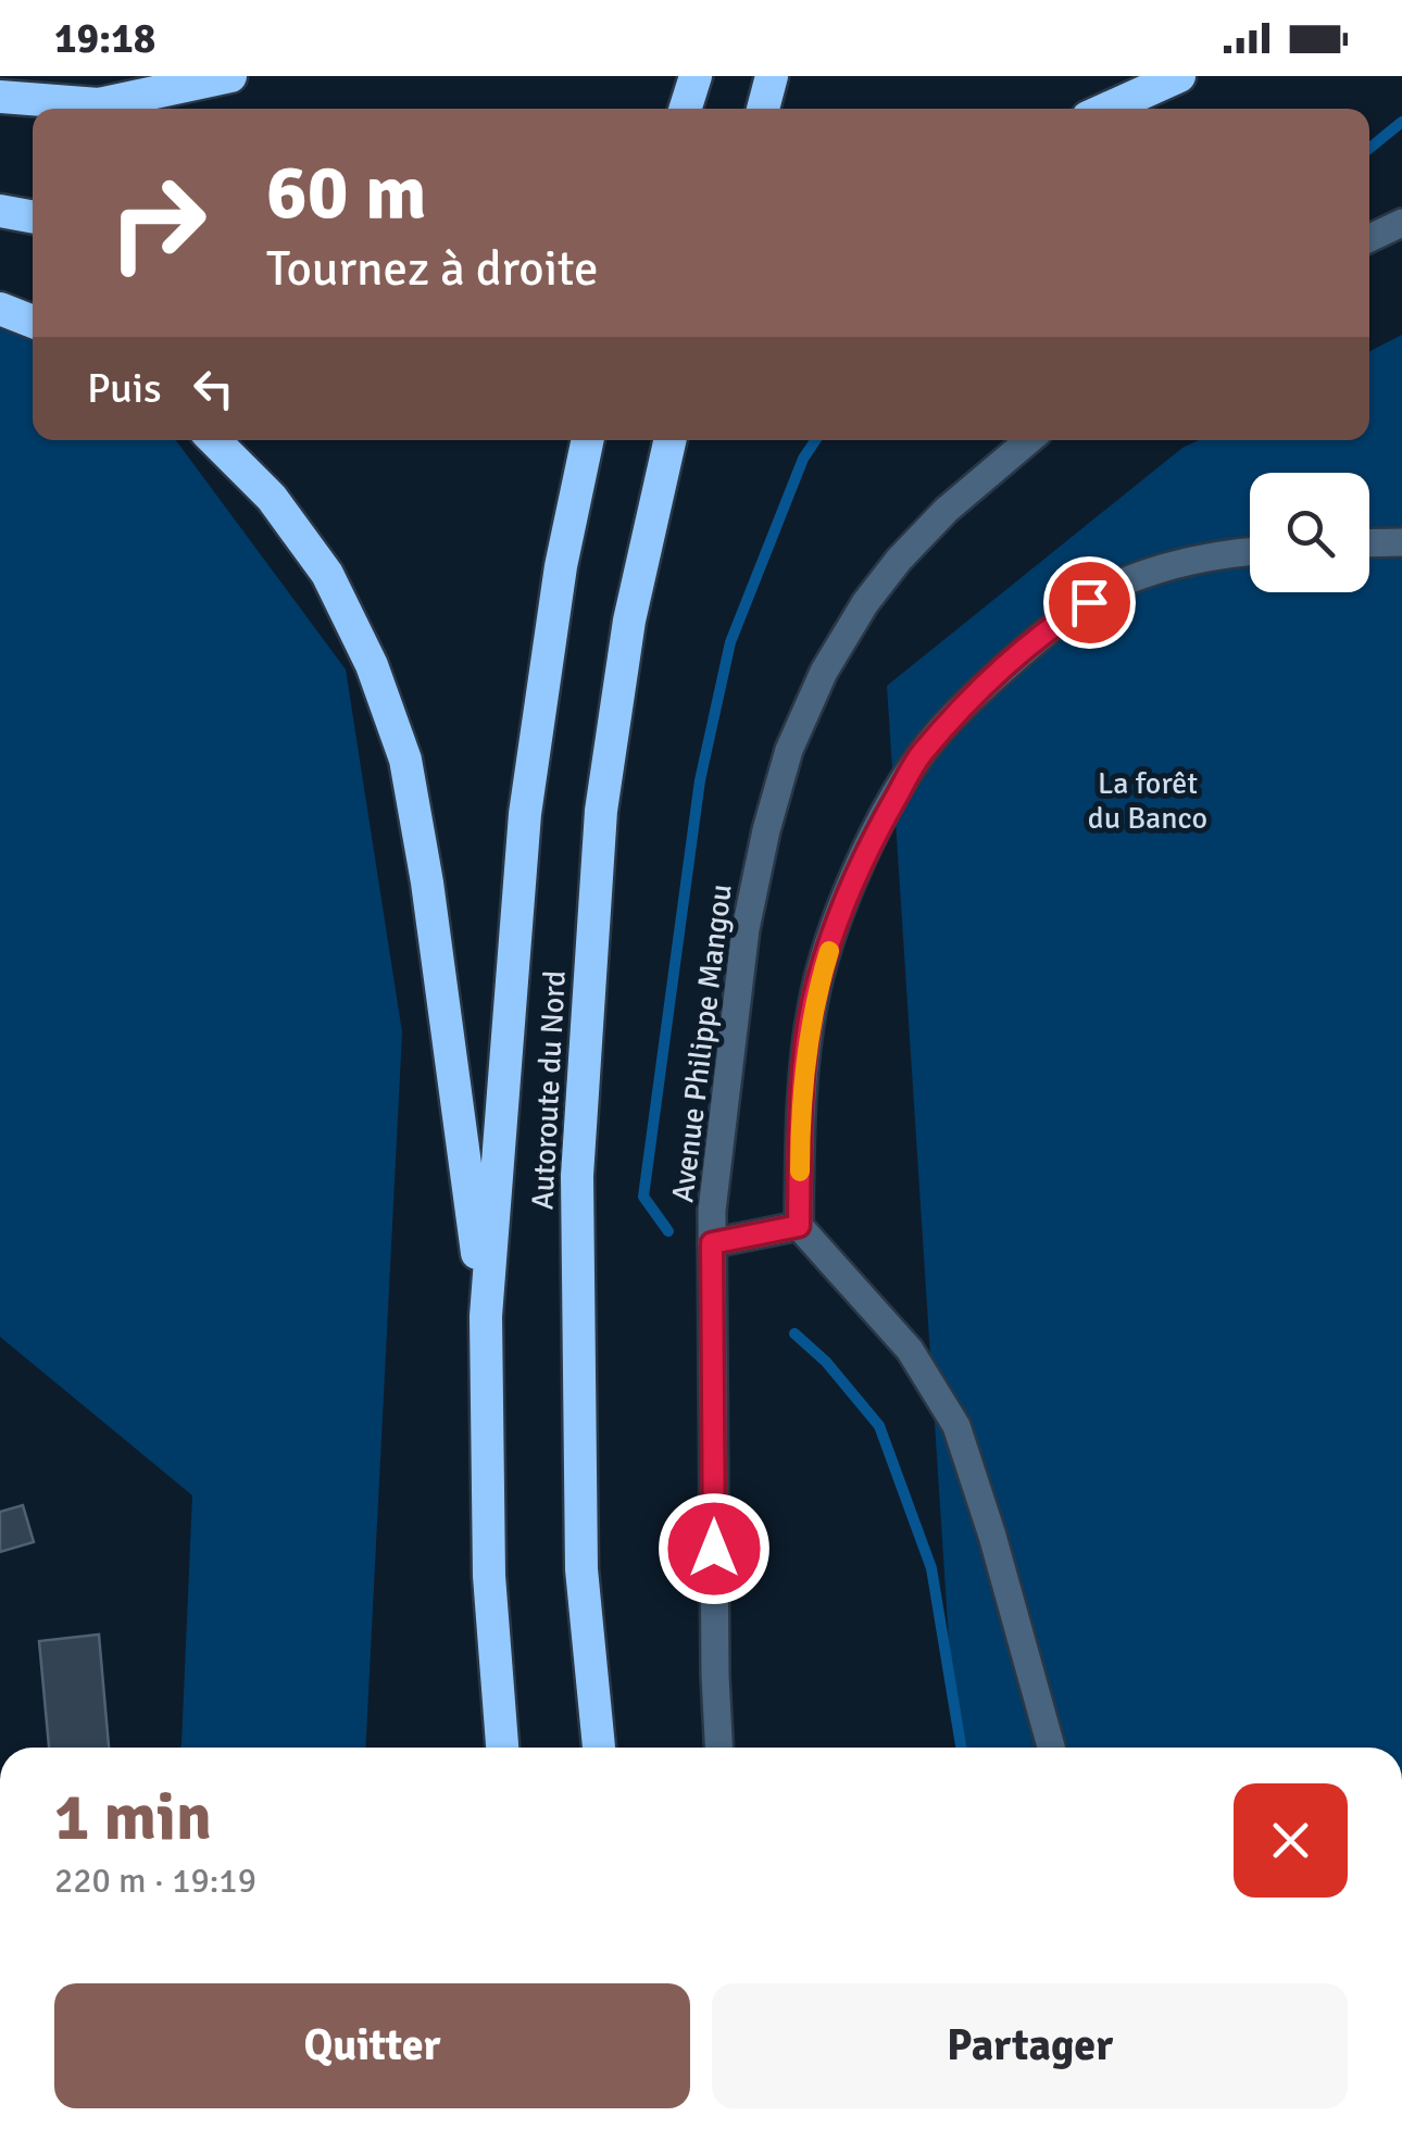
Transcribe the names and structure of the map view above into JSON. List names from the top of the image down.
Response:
{
  "streets": {
    "highway": ["Autoroute du Nord"],
    "street": ["Avenue Philippe Mangou"]
  },
  "parks": ["La forêt du Banco"],
  "page": {
    "status": "19:18",
    "turn": ["60 m", "Tournez à droite"],
    "then": "Puis",
    "heading": ["1 min", "220 m · 19:19"],
    "buttons": ["Quitter", "Partager"]
  }
}
